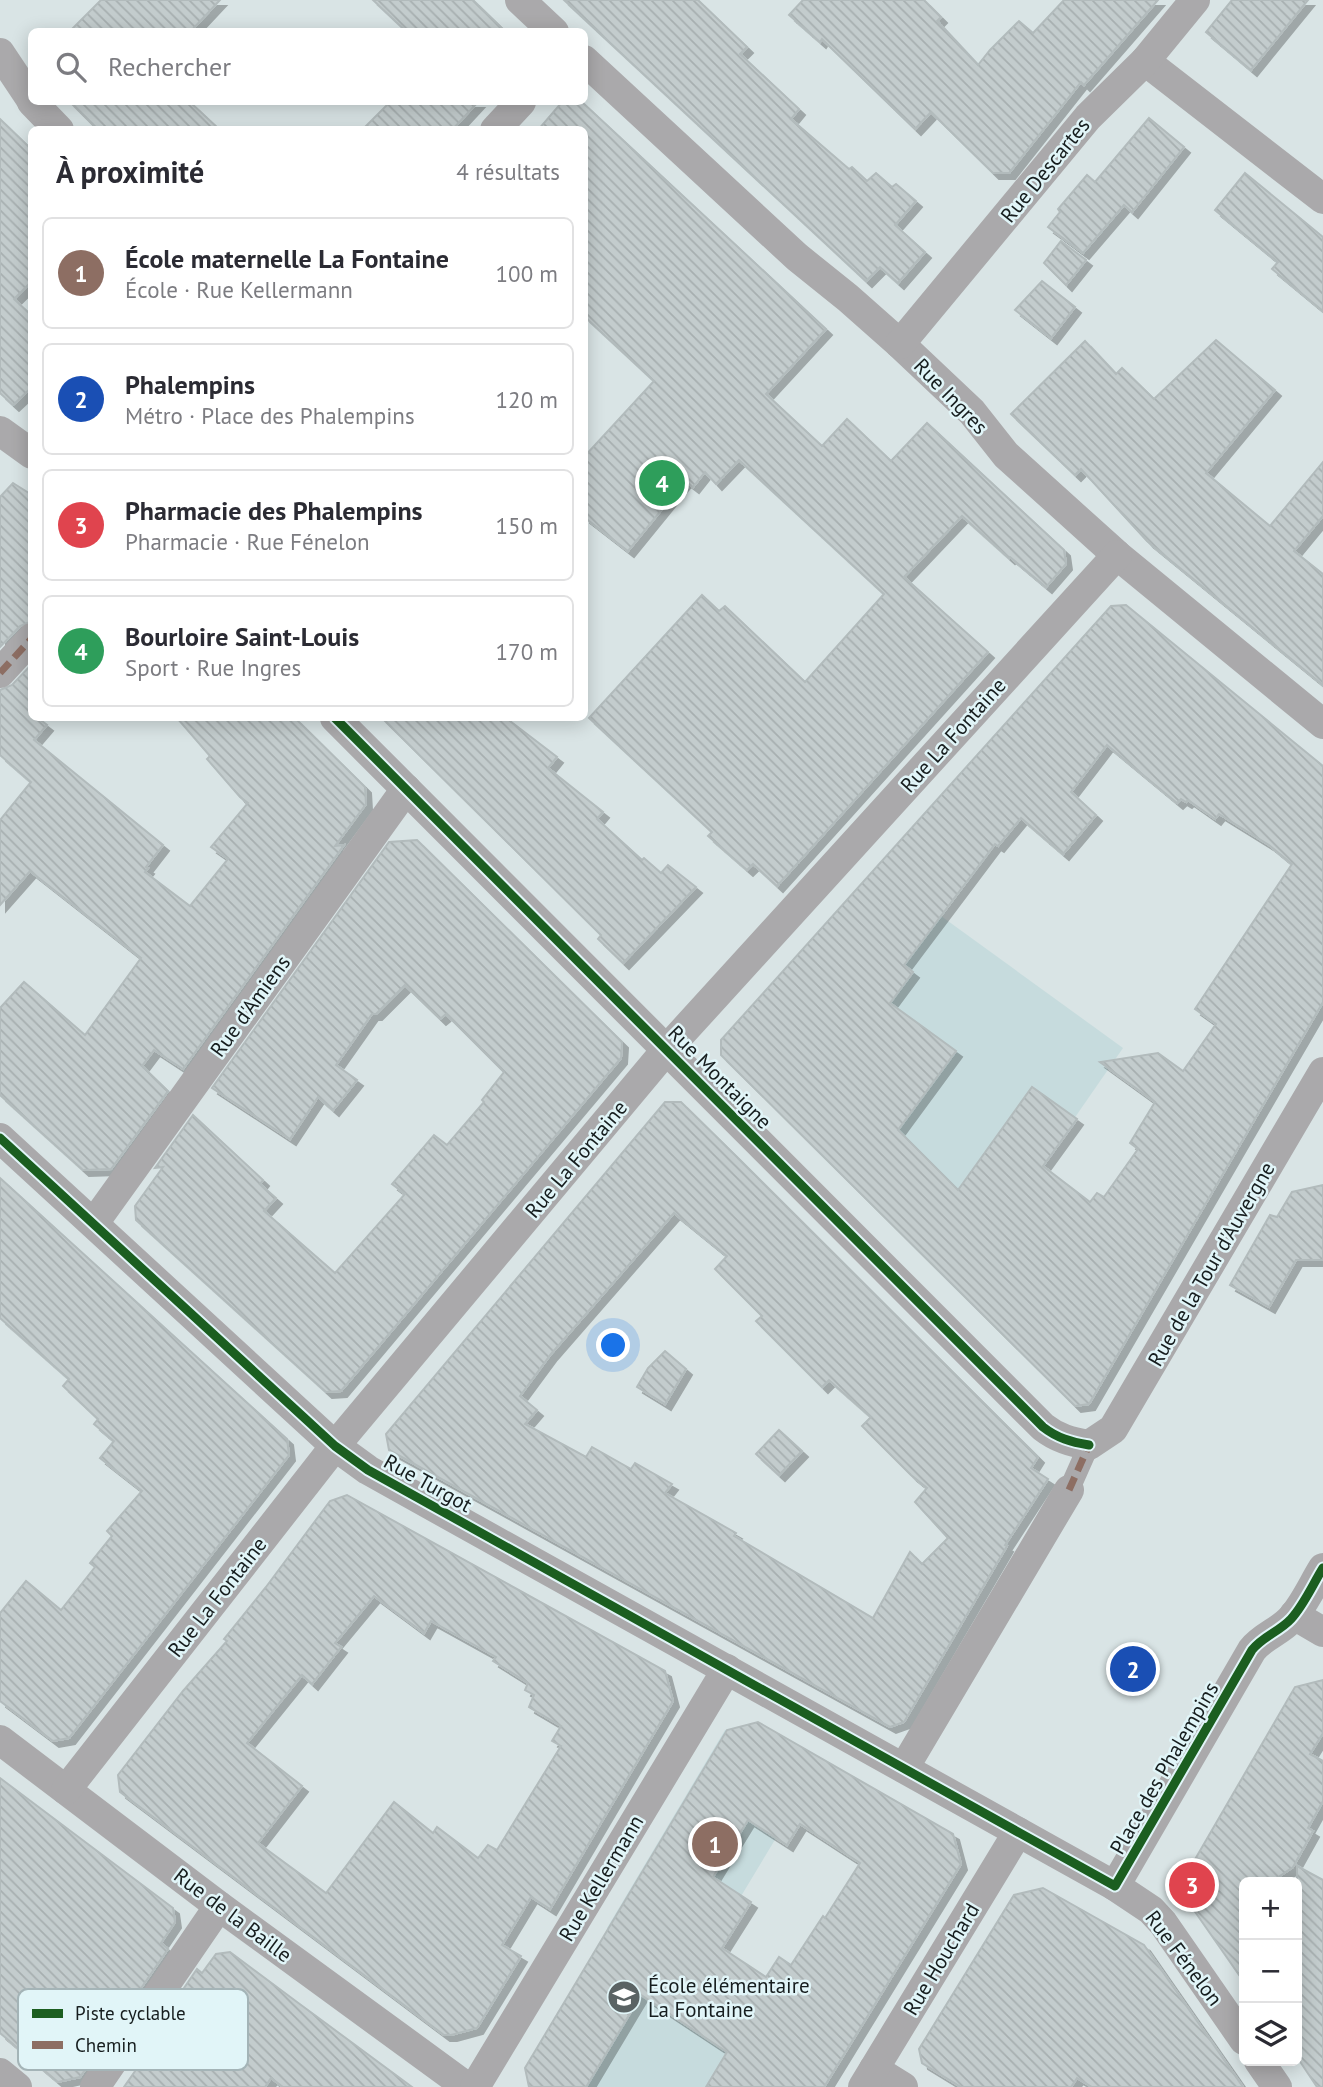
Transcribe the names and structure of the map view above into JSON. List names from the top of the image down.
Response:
{
  "streets": {
    "street": [
      "Rue Descartes",
      "Rue Ingres",
      "Rue La Fontaine",
      "Rue d'Amiens",
      "Rue Montaigne",
      "Rue de la Tour d'Auvergne",
      "Rue Turgot",
      "Place des Phalempins",
      "Rue Kellermann",
      "Rue de la Baille",
      "Rue Fénelon",
      "Rue Houchard"
    ]
  },
  "crossings": [
    ["Rue Descartes", "Rue Ingres"],
    ["Rue Ingres", "Rue La Fontaine"],
    ["Rue La Fontaine", "Rue Montaigne"],
    ["Rue La Fontaine", "Rue Turgot"],
    ["Rue La Fontaine", "Rue de la Baille"],
    ["Rue d'Amiens", "Rue Montaigne"],
    ["Rue d'Amiens", "Rue Turgot"],
    ["Rue Montaigne", "Rue de la Tour d'Auvergne"],
    ["Rue Turgot", "Place des Phalempins"],
    ["Rue Turgot", "Rue Kellermann"],
    ["Place des Phalempins", "Rue Fénelon"],
    ["Place des Phalempins", "Rue Houchard"]
  ],
  "places": {
    "school or university": ["École élémentaire La Fontaine"]
  },
  "legend": ["Piste cyclable", "Chemin"],
  "page": {
    "search": "Rechercher",
    "heading": ["À proximité", "4 résultats"],
    "list": [
      {
        "mark": "1",
        "name": "École maternelle La Fontaine",
        "note": "École · Rue Kellermann",
        "value": "100 m"
      },
      {
        "mark": "2",
        "name": "Phalempins",
        "note": "Métro · Place des Phalempins",
        "value": "120 m"
      },
      {
        "mark": "3",
        "name": "Pharmacie des Phalempins",
        "note": "Pharmacie · Rue Fénelon",
        "value": "150 m"
      },
      {
        "mark": "4",
        "name": "Bourloire Saint-Louis",
        "note": "Sport · Rue Ingres",
        "value": "170 m"
      }
    ],
    "pins": [
      "4",
      "2",
      "1",
      "3"
    ],
    "map_buttons": ["+", "−"]
  }
}
